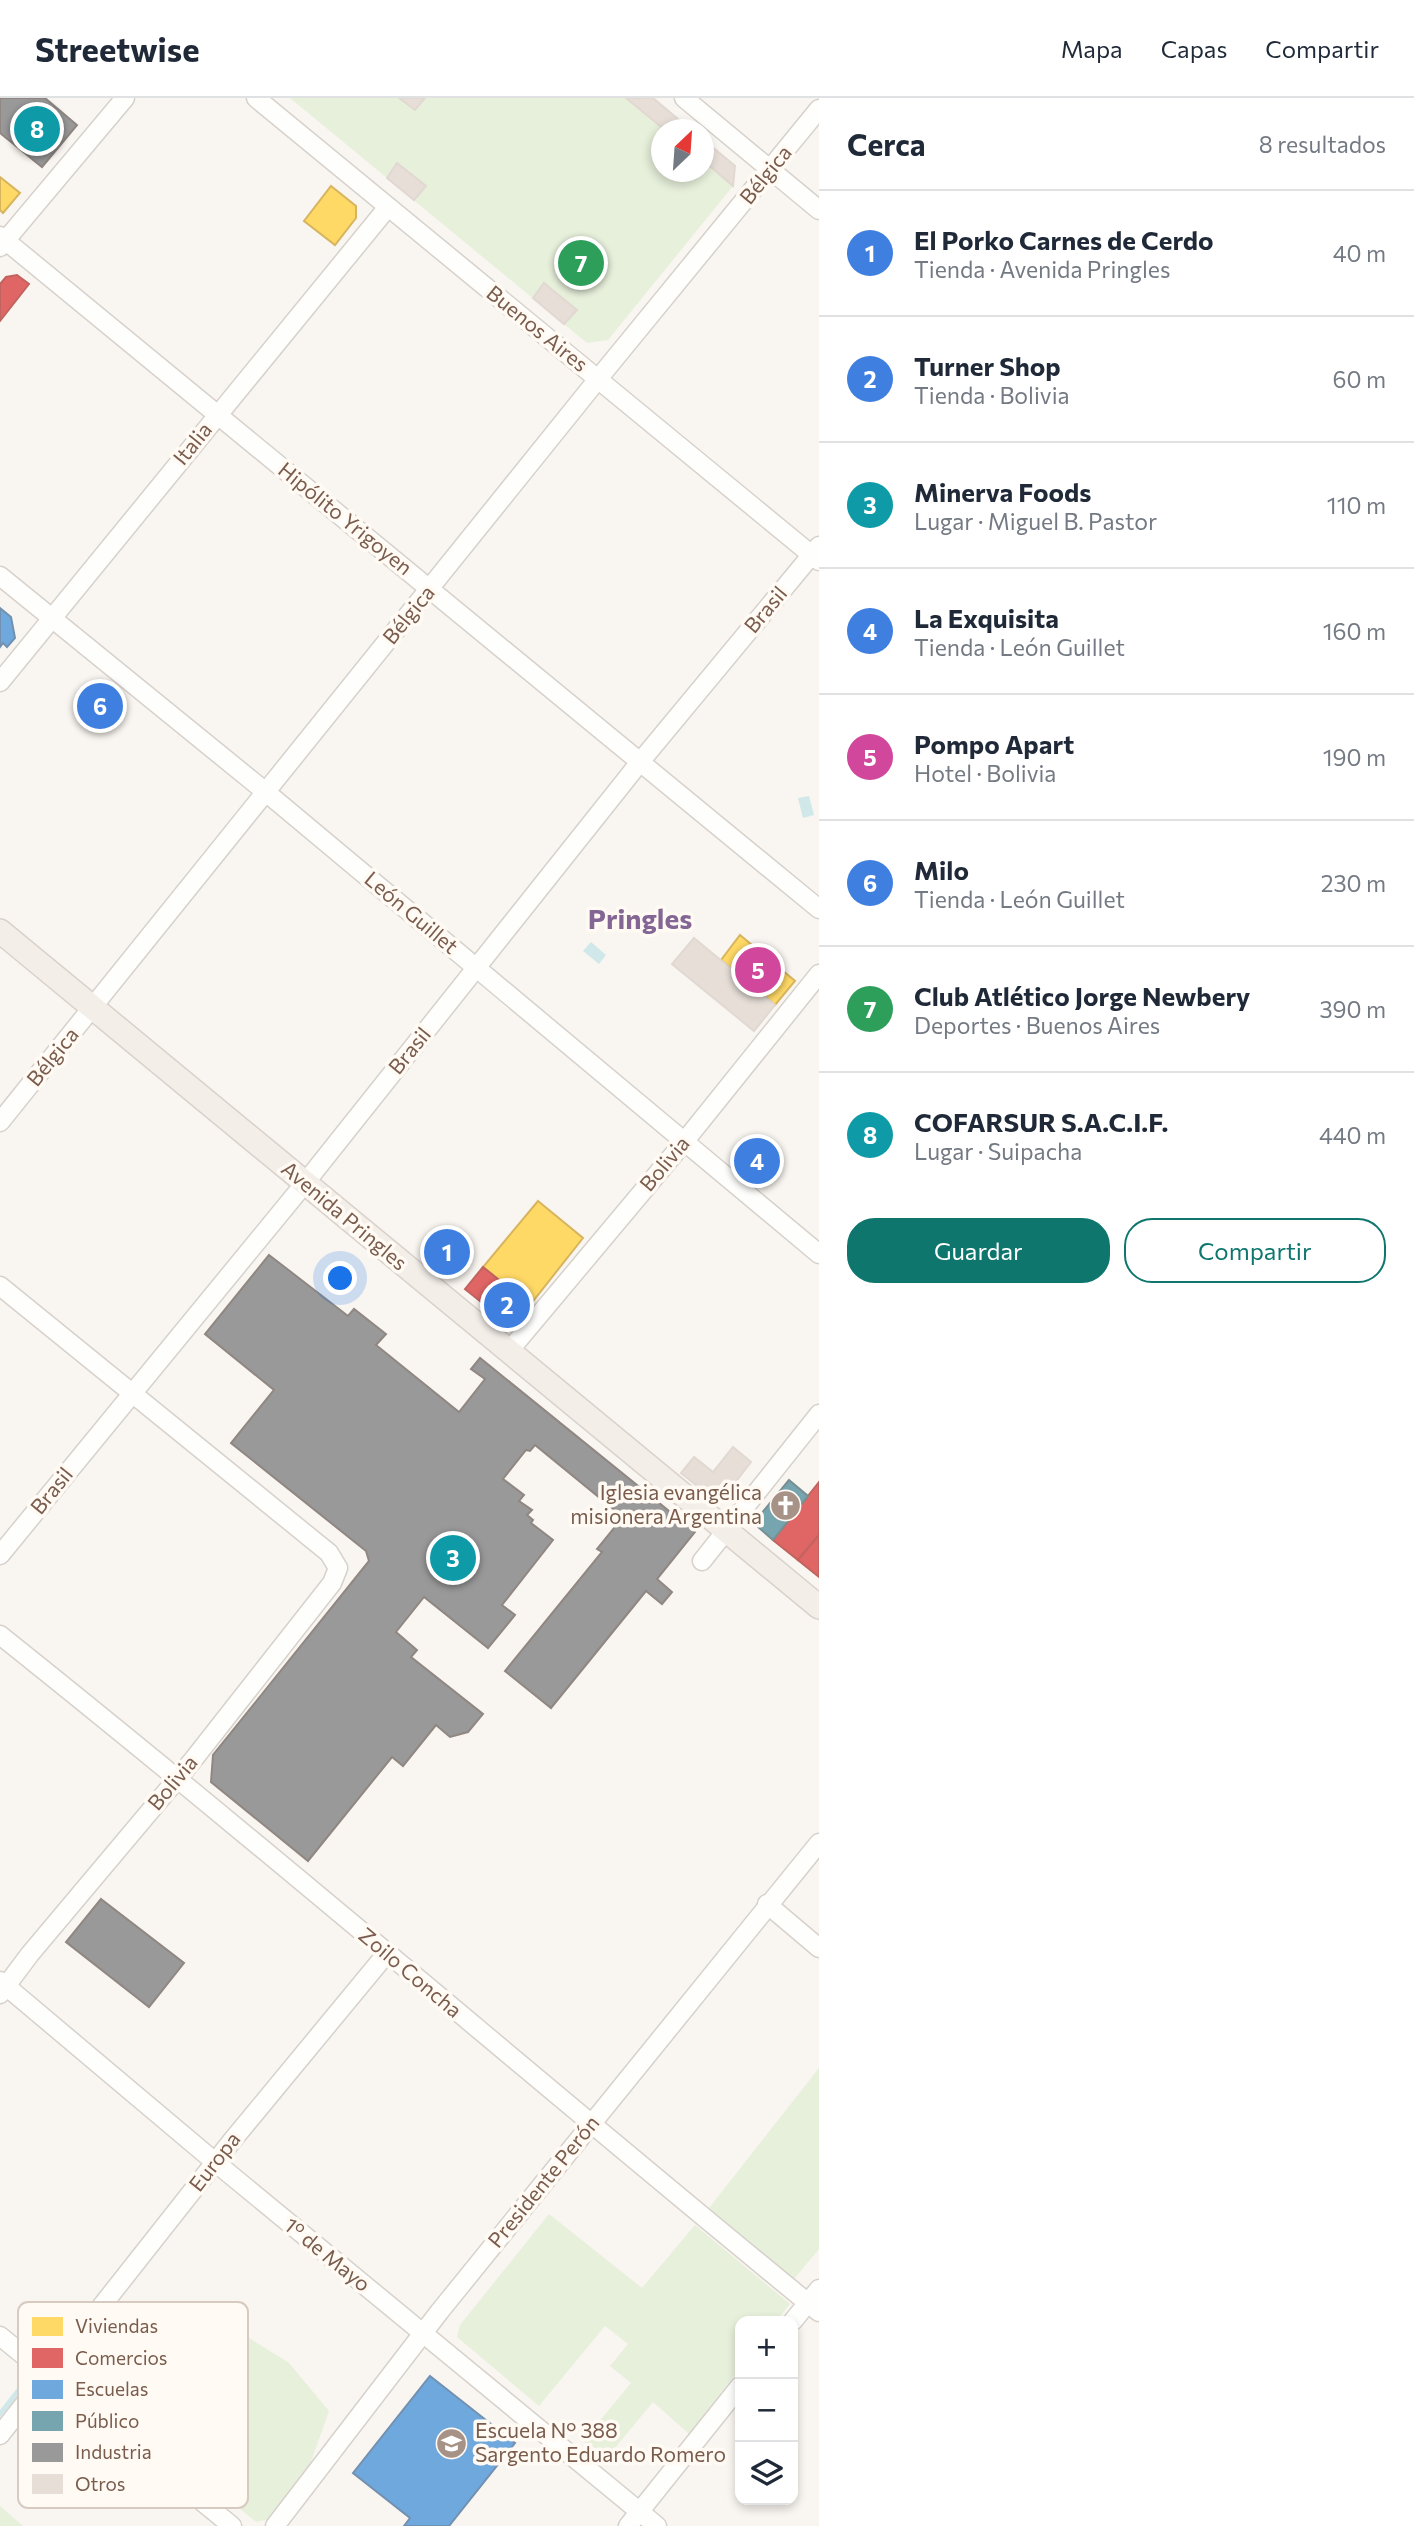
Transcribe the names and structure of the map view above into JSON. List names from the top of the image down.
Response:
{
  "streets": {
    "main road": ["Avenida Pringles"],
    "street": [
      "Bélgica",
      "Buenos Aires",
      "Italia",
      "Hipólito Yrigoyen",
      "Brasil",
      "León Guillet",
      "Bolivia",
      "Zoilo Concha",
      "Europa",
      "Presidente Perón",
      "1º de Mayo"
    ]
  },
  "crossings": [
    ["Bélgica", "Buenos Aires"],
    ["Bélgica", "Hipólito Yrigoyen"],
    ["Bélgica", "León Guillet"],
    ["Bélgica", "Avenida Pringles"],
    ["Buenos Aires", "Italia"],
    ["Buenos Aires", "Brasil"],
    ["Italia", "Hipólito Yrigoyen"],
    ["Italia", "León Guillet"],
    ["Hipólito Yrigoyen", "Brasil"],
    ["Brasil", "León Guillet"],
    ["Brasil", "Bolivia"],
    ["Brasil", "Avenida Pringles"],
    ["León Guillet", "Bolivia"],
    ["Bolivia", "Avenida Pringles"],
    ["Bolivia", "Zoilo Concha"],
    ["Bolivia", "1º de Mayo"],
    ["Zoilo Concha", "Europa"],
    ["Zoilo Concha", "Presidente Perón"],
    ["Europa", "1º de Mayo"],
    ["Presidente Perón", "1º de Mayo"]
  ],
  "districts": ["Pringles"],
  "places": {
    "church": ["Iglesia evangélica misionera Argentina"],
    "school or university": ["Escuela N° 388 Sargento Eduardo Romero"]
  },
  "legend": [
    "Viviendas",
    "Comercios",
    "Escuelas",
    "Público",
    "Industria",
    "Otros"
  ],
  "north": "top right",
  "page": {
    "header": "Streetwise",
    "nav": ["Mapa", "Capas", "Compartir"],
    "heading": ["Cerca", "8 resultados"],
    "pins": [
      "8",
      "7",
      "6",
      "5",
      "4",
      "1",
      "2",
      "3"
    ],
    "list": [
      {
        "mark": "1",
        "name": "El Porko Carnes de Cerdo",
        "note": "Tienda · Avenida Pringles",
        "value": "40 m"
      },
      {
        "mark": "2",
        "name": "Turner Shop",
        "note": "Tienda · Bolivia",
        "value": "60 m"
      },
      {
        "mark": "3",
        "name": "Minerva Foods",
        "note": "Lugar · Miguel B. Pastor",
        "value": "110 m"
      },
      {
        "mark": "4",
        "name": "La Exquisita",
        "note": "Tienda · León Guillet",
        "value": "160 m"
      },
      {
        "mark": "5",
        "name": "Pompo Apart",
        "note": "Hotel · Bolivia",
        "value": "190 m"
      },
      {
        "mark": "6",
        "name": "Milo",
        "note": "Tienda · León Guillet",
        "value": "230 m"
      },
      {
        "mark": "7",
        "name": "Club Atlético Jorge Newbery",
        "note": "Deportes · Buenos Aires",
        "value": "390 m"
      },
      {
        "mark": "8",
        "name": "COFARSUR S.A.C.I.F.",
        "note": "Lugar · Suipacha",
        "value": "440 m"
      }
    ],
    "buttons": ["Guardar", "Compartir"],
    "map_buttons": ["+", "−"]
  }
}
